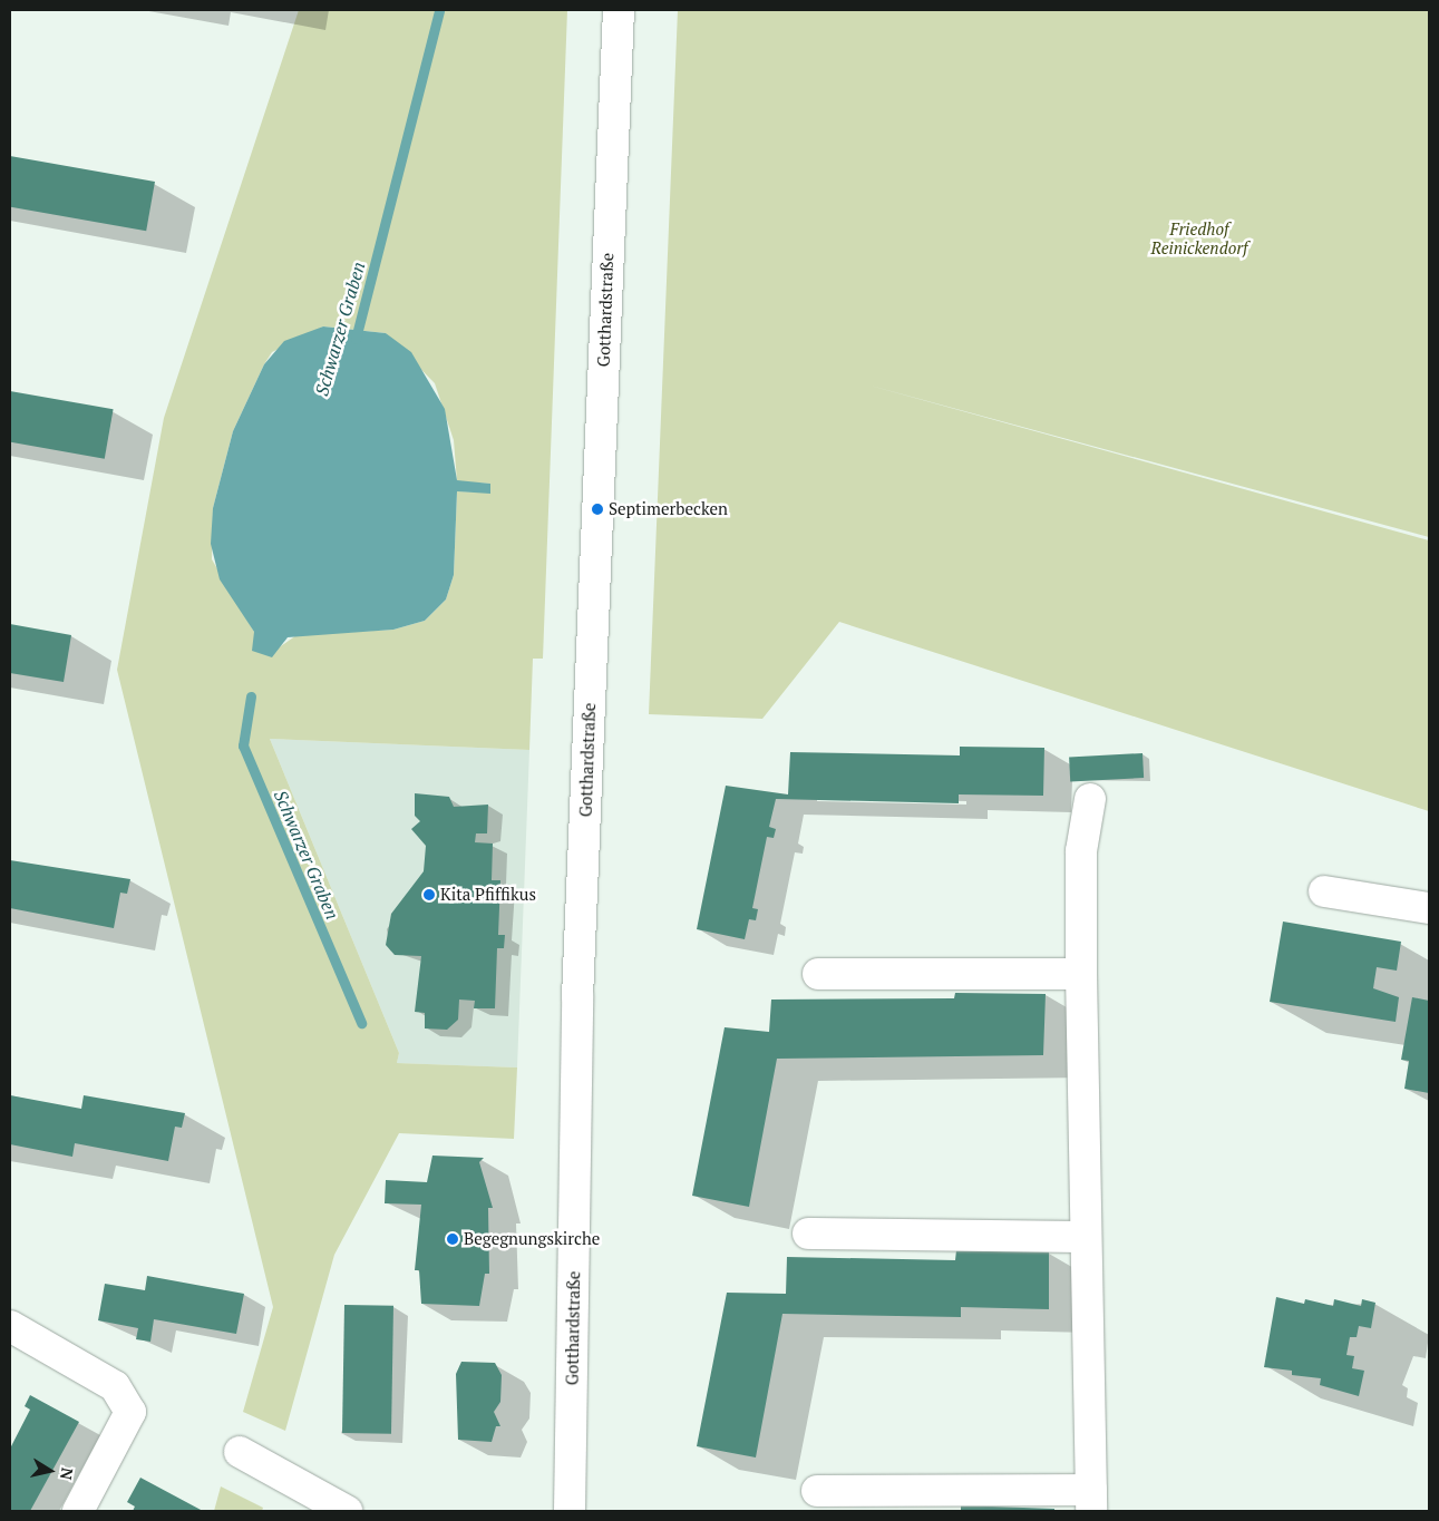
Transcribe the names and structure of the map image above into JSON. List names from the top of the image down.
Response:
{
  "streets": {
    "main road": ["Gotthardstraße"]
  },
  "water": ["Schwarzer Graben"],
  "parks": ["Friedhof Reinickendorf"],
  "places": ["Septimerbecken", "Kita Pfiffikus", "Begegnungskirche"],
  "north": "right"
}
